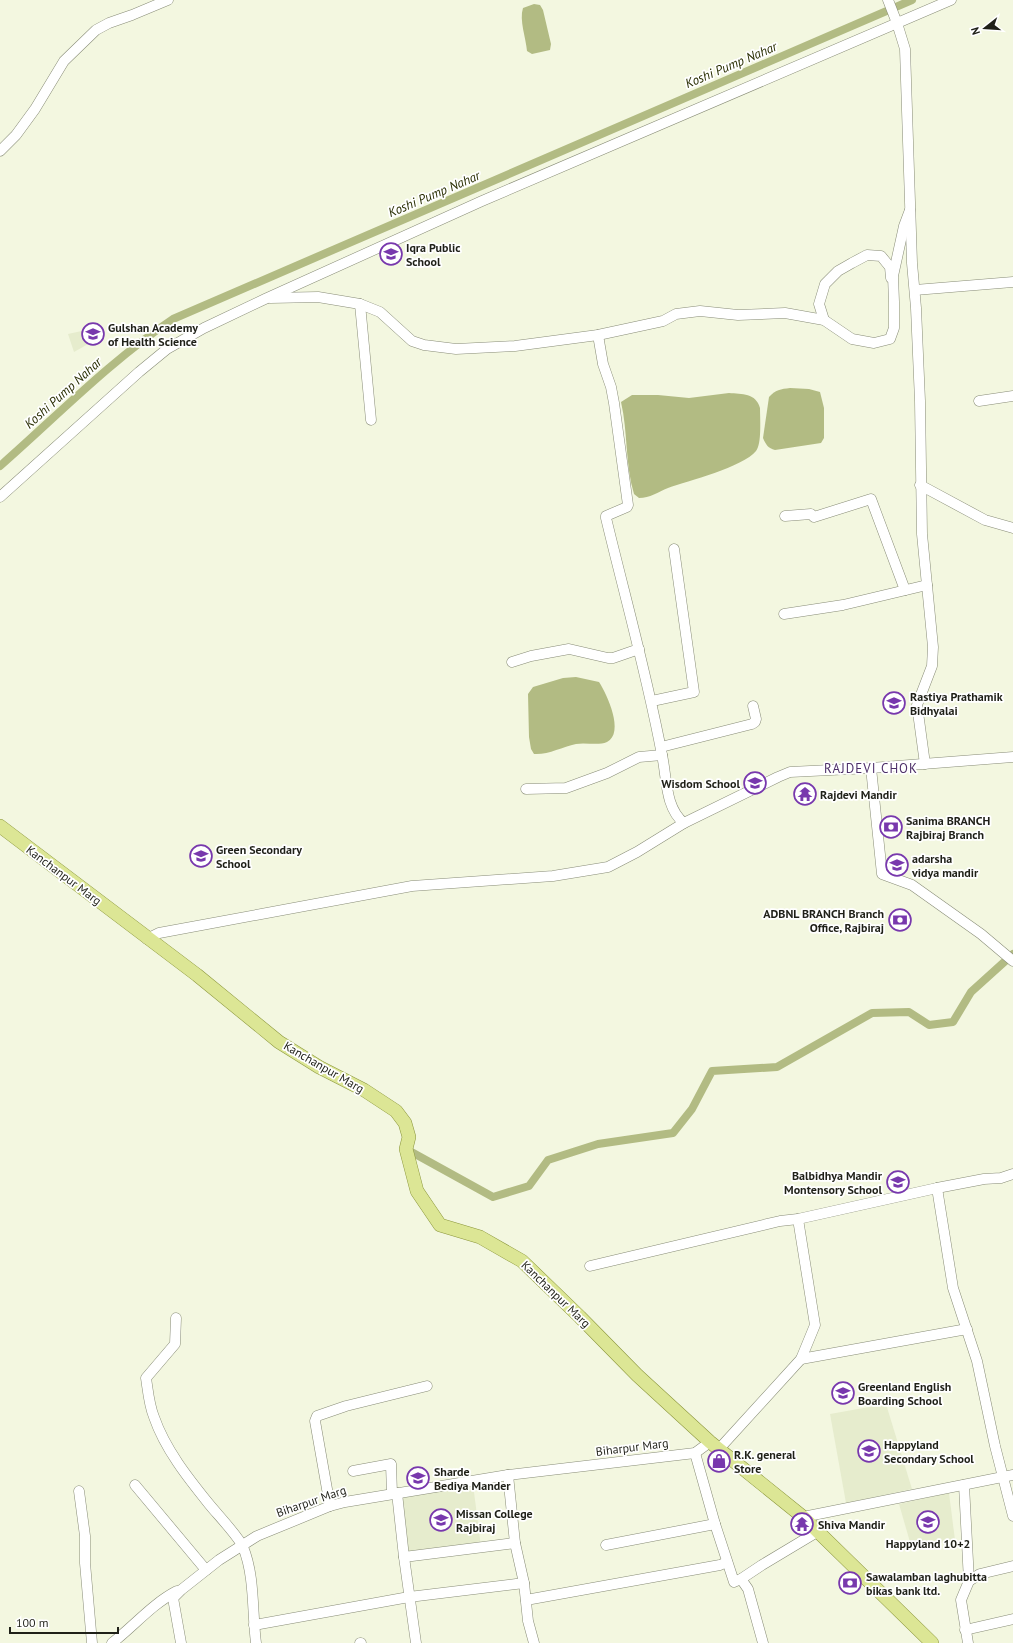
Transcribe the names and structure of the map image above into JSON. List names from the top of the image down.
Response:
{
  "streets": {
    "main road": ["Kanchanpur Marg"],
    "street": ["Biharpur Marg"]
  },
  "crossings": [
    ["Kanchanpur Marg", "Biharpur Marg"]
  ],
  "districts": ["RAJDEVI CHOK"],
  "water": ["Koshi Pump Nahar"],
  "places": {
    "school or university": [
      "Iqra Public School",
      "Gulshan Academy of Health Science",
      "Rastiya Prathamik Bidhyalai",
      "Wisdom School",
      "Green Secondary School",
      "adarsha vidya mandir",
      "Balbidhya Mandir Montensory School",
      "Greenland English Boarding School",
      "Happyland Secondary School",
      "Sharde Bediya Mander",
      "Missan College Rajbiraj",
      "Happyland 10+2"
    ],
    "temple": ["Rajdevi Mandir", "Shiva Mandir"],
    "bank": ["Sanima BRANCH Rajbiraj Branch", "ADBNL BRANCH Branch Office, Rajbiraj", "Sawalamban laghubitta bikas bank ltd."],
    "shop": ["R.K. general Store"]
  },
  "scale_bar": "100 m",
  "north": "left"
}
